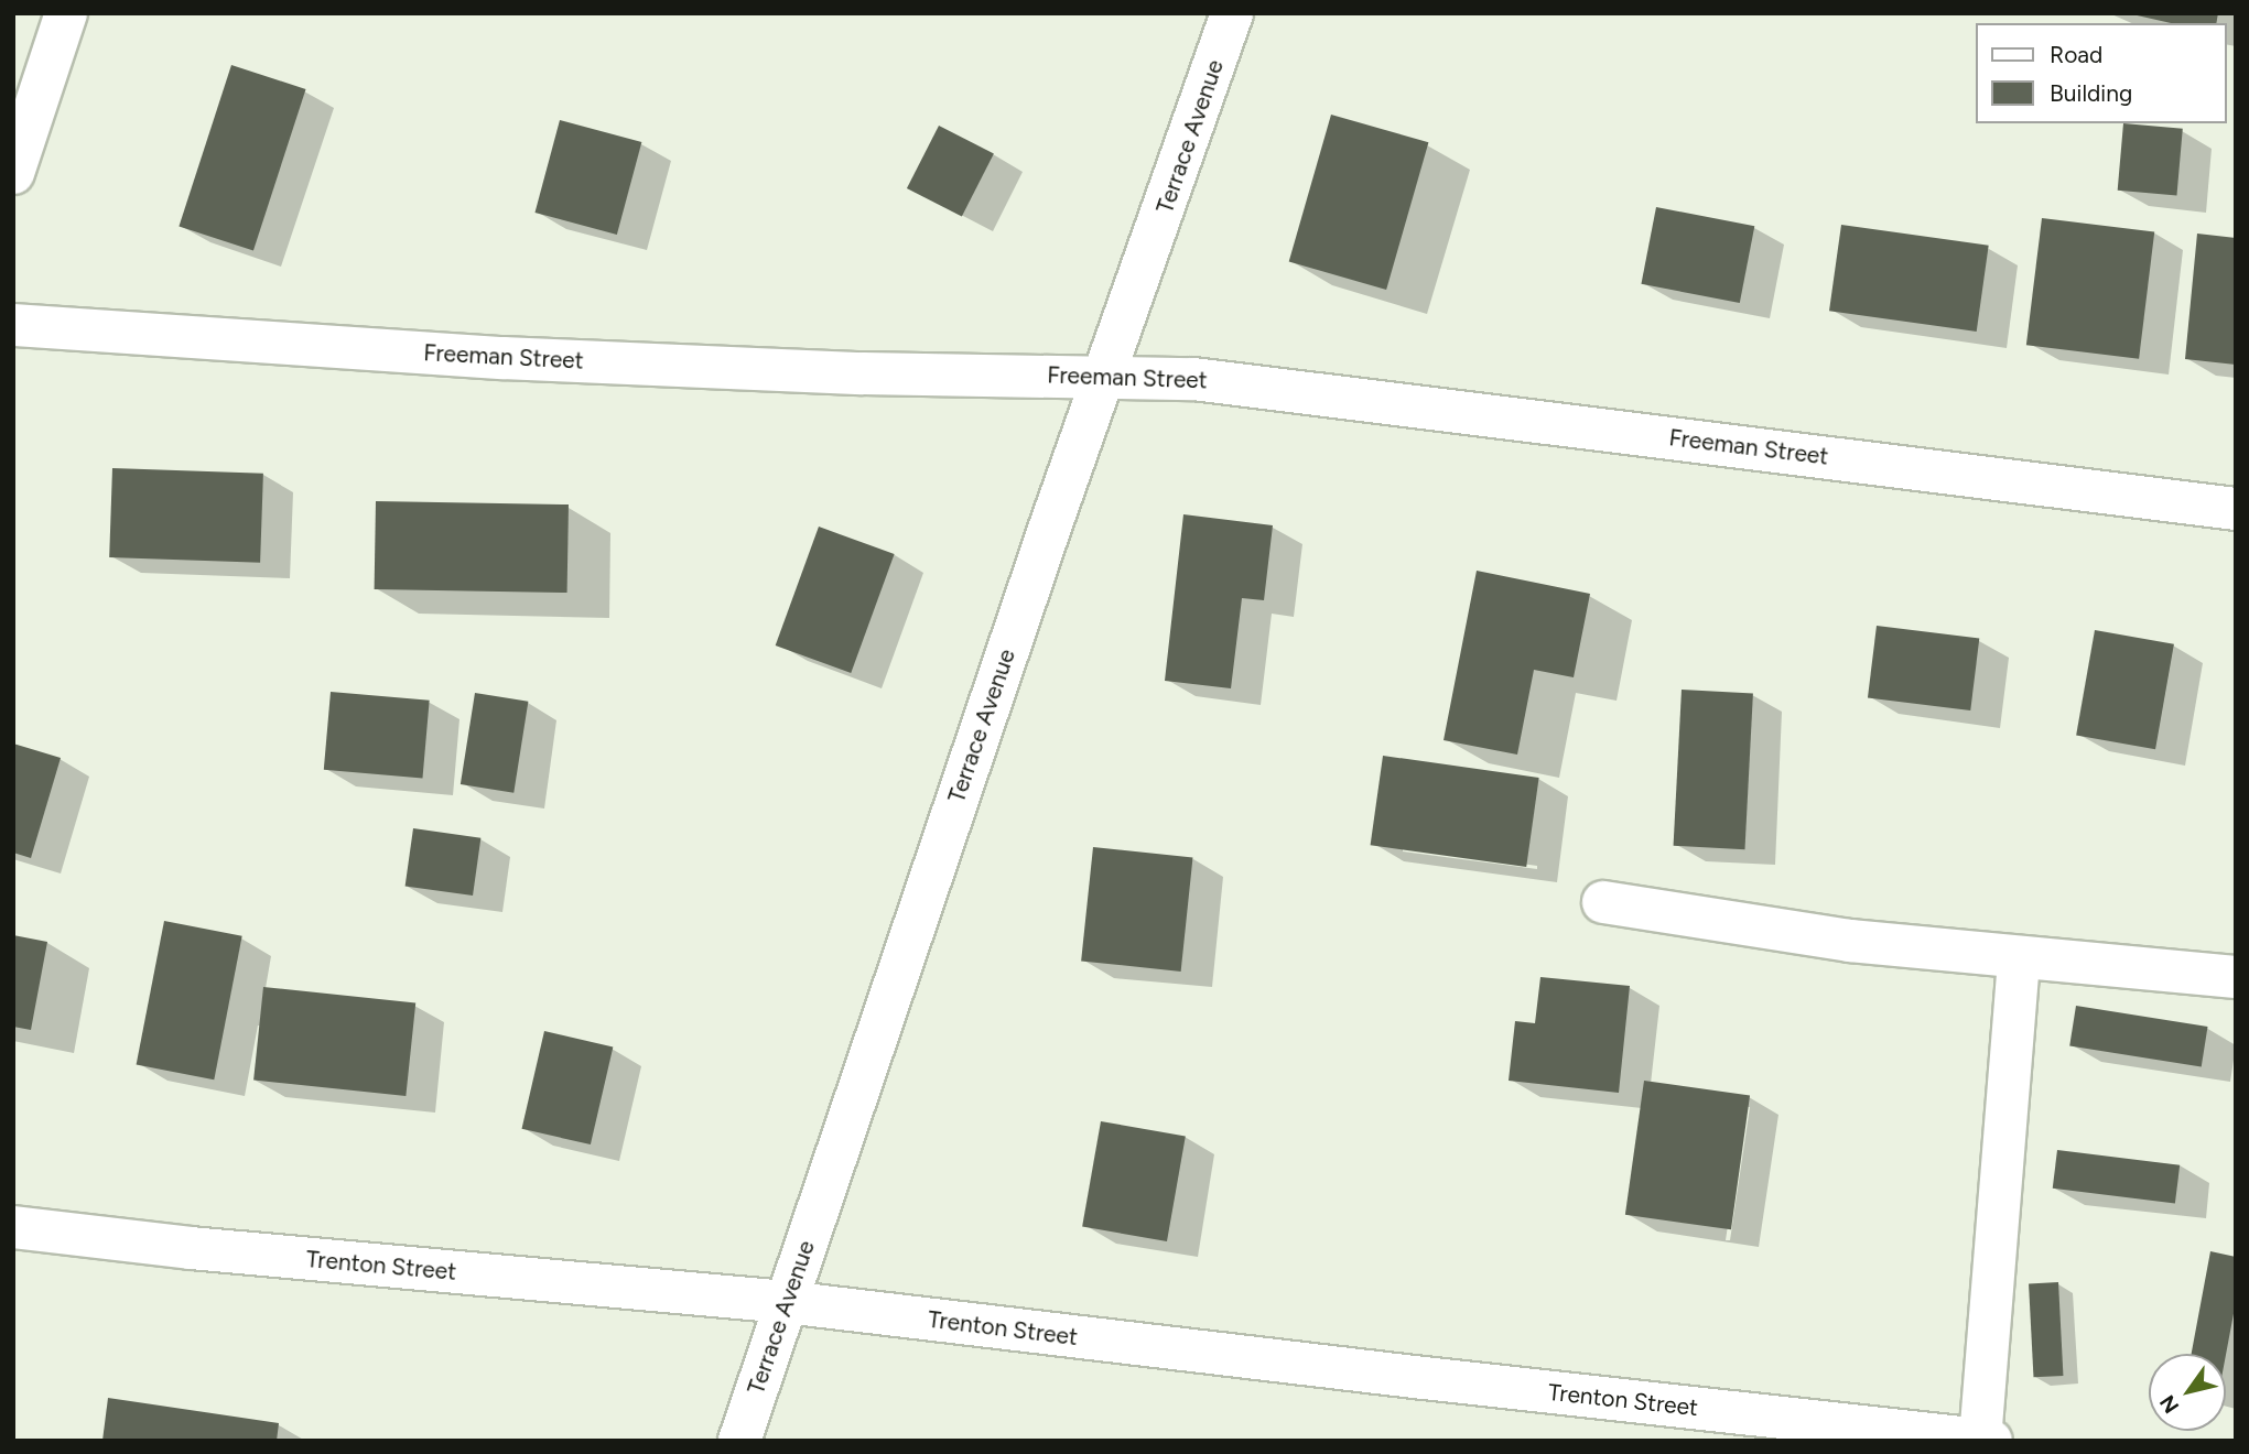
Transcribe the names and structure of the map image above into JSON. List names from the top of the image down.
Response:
{
  "streets": {
    "street": ["Terrace Avenue", "Freeman Street", "Trenton Street"]
  },
  "crossings": [
    ["Terrace Avenue", "Freeman Street"],
    ["Terrace Avenue", "Trenton Street"]
  ],
  "legend": ["Road", "Building"],
  "north": "bottom left"
}
